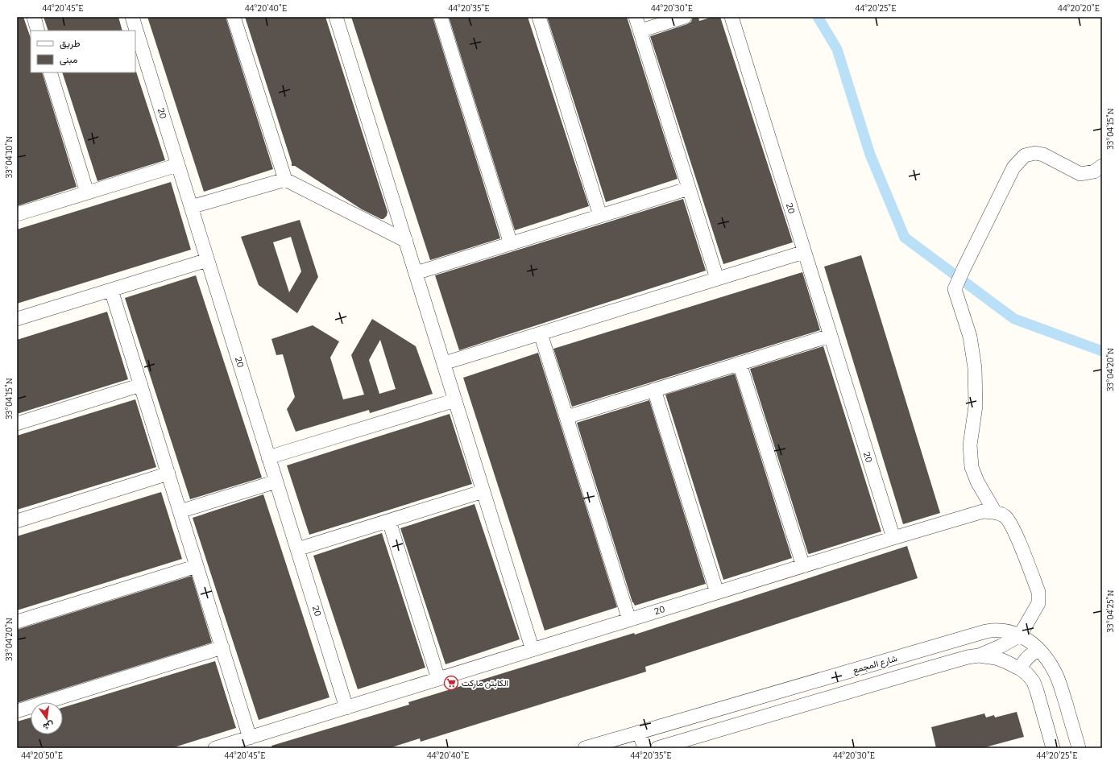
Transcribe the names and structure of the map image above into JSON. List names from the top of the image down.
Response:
{
  "streets": {
    "street": ["20", "شارع المجمع"]
  },
  "places": {
    "supermarket": ["الكابتن ماركت"]
  },
  "legend": ["طريق", "مبنى"],
  "north": "bottom",
  "coordinates": [
    "44°20'45\"E",
    "44°20'40\"E",
    "44°20'35\"E",
    "44°20'30\"E",
    "44°20'25\"E",
    "44°20'20\"E",
    "33°04'15\"N",
    "33°04'10\"N",
    "33°04'20\"N",
    "33°04'25\"N",
    "44°20'50\"E"
  ]
}
